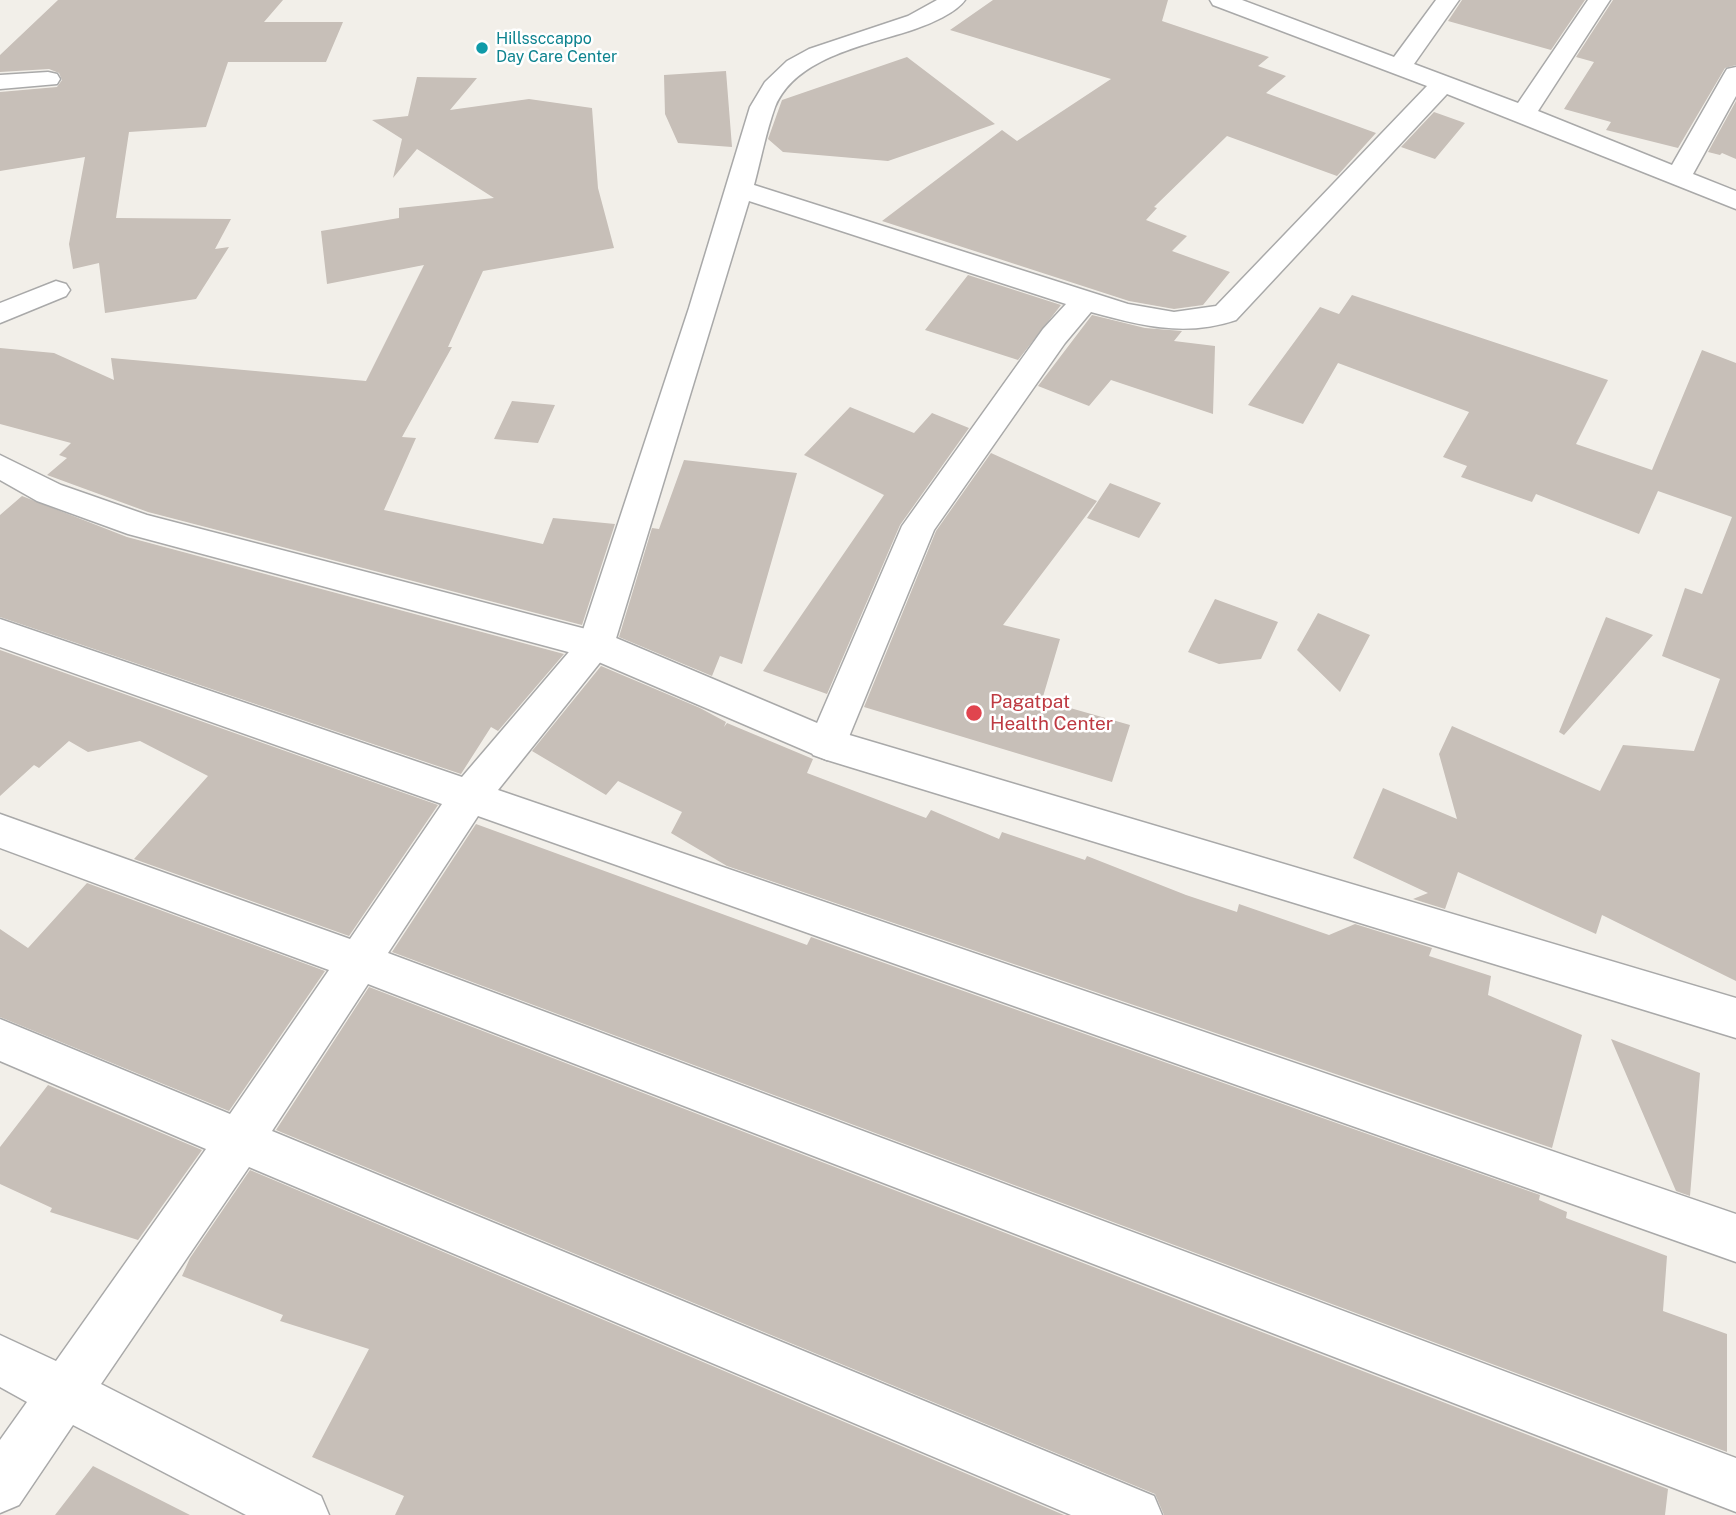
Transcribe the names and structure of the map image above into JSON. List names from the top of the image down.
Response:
{
  "places": ["Hillssccappo Day Care Center", "Pagatpat Health Center"]
}
